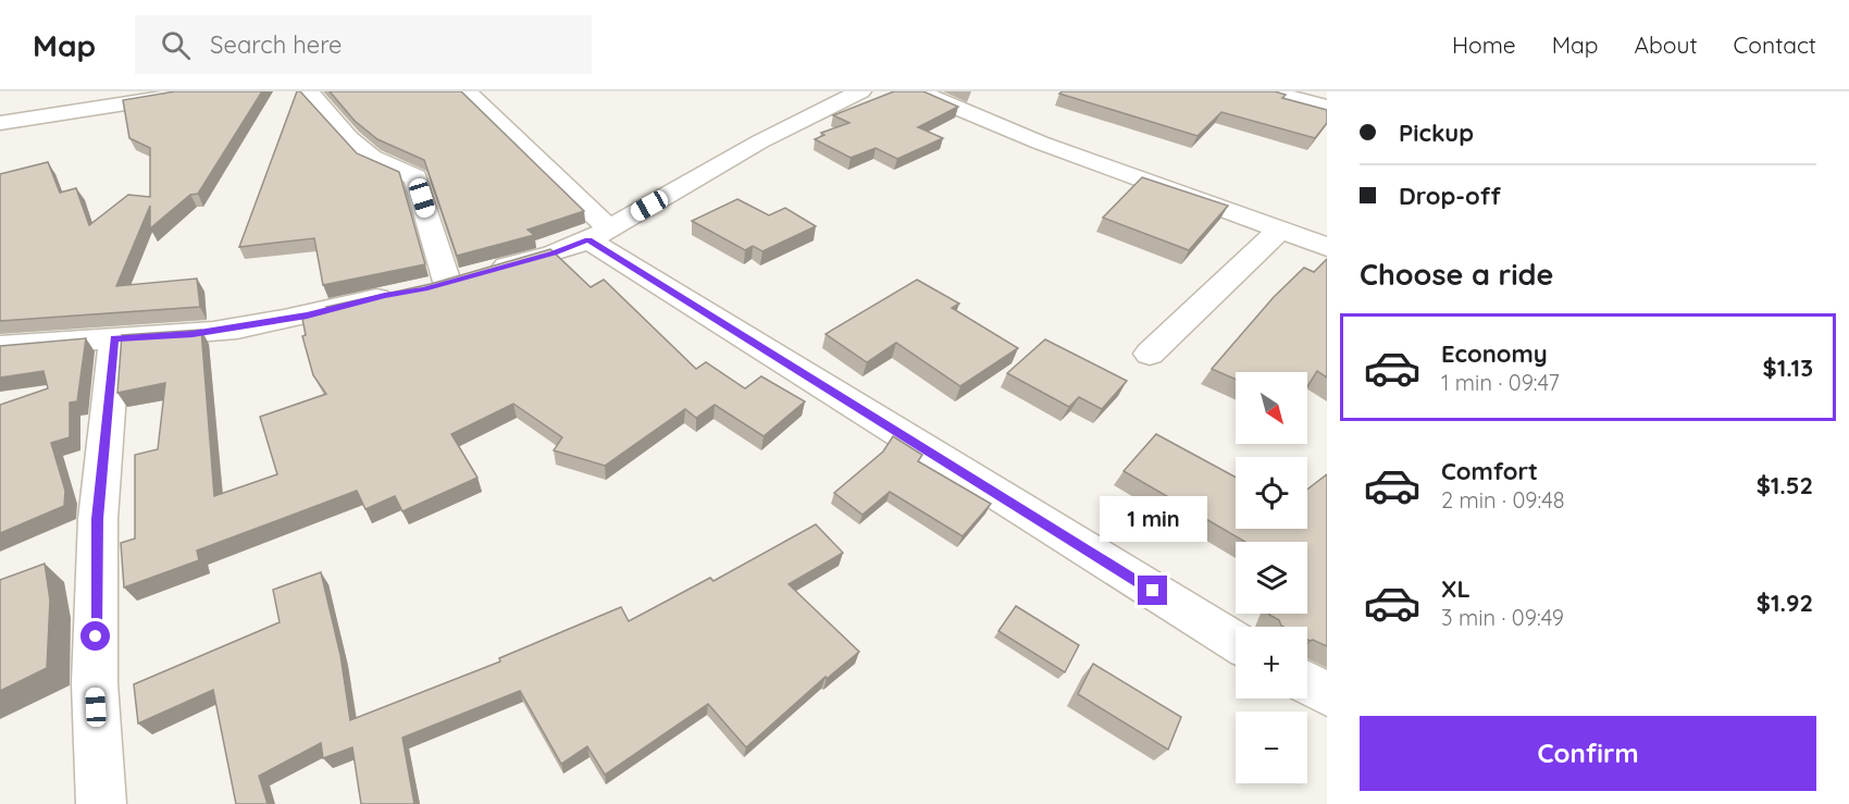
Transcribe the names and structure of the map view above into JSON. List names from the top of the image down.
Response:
{
  "north": "bottom right",
  "page": {
    "header": "Map",
    "search": "Search here",
    "nav": [
      "Home",
      "Map",
      "About",
      "Contact"
    ],
    "banner": ["Pickup", "Drop-off"],
    "heading": "Choose a ride",
    "list": [
      {
        "name": "Economy",
        "note": "1 min · 09:47",
        "value": "$1.13"
      },
      {
        "name": "Comfort",
        "note": "2 min · 09:48",
        "value": "$1.52"
      },
      {
        "name": "XL",
        "note": "3 min · 09:49",
        "value": "$1.92"
      }
    ],
    "map_buttons": ["+", "−"],
    "bubble": "1 min",
    "buttons": "Confirm"
  }
}
